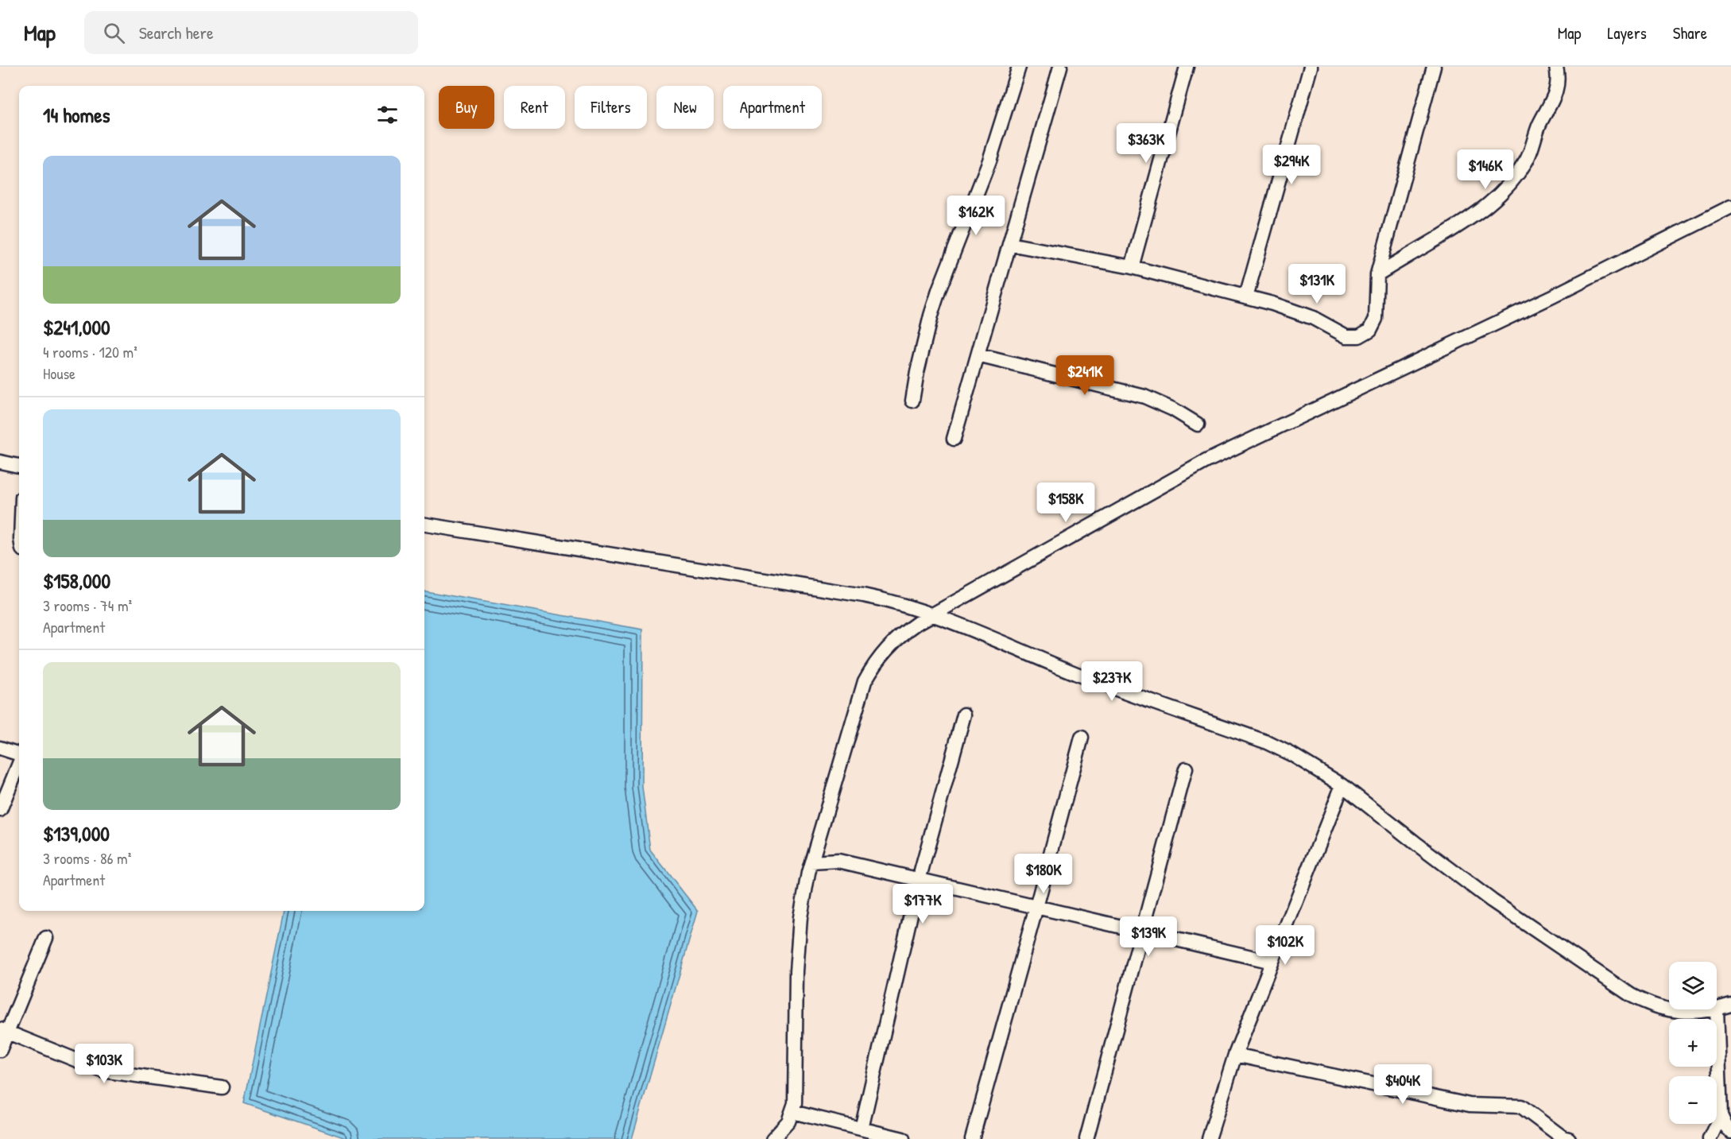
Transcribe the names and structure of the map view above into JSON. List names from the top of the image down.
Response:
{
  "page": {
    "header": "Map",
    "search": "Search here",
    "nav": ["Map", "Layers", "Share"],
    "chip": [
      "Buy",
      "Rent",
      "Filters",
      "New",
      "Apartment"
    ],
    "heading": "14 homes",
    "price": [
      "$363K",
      "$294K",
      "$146K",
      "$162K",
      "$131K",
      "$241K",
      "$158K",
      "$237K",
      "$180K",
      "$177K",
      "$139K",
      "$102K",
      "$103K",
      "$404K"
    ],
    "list": [
      {
        "name": "$241,000",
        "note": "4 rooms · 120 m² · House"
      },
      {
        "name": "$158,000",
        "note": "3 rooms · 74 m² · Apartment"
      },
      {
        "name": "$139,000",
        "note": "3 rooms · 86 m² · Apartment"
      }
    ],
    "map_buttons": ["+", "−"]
  }
}
